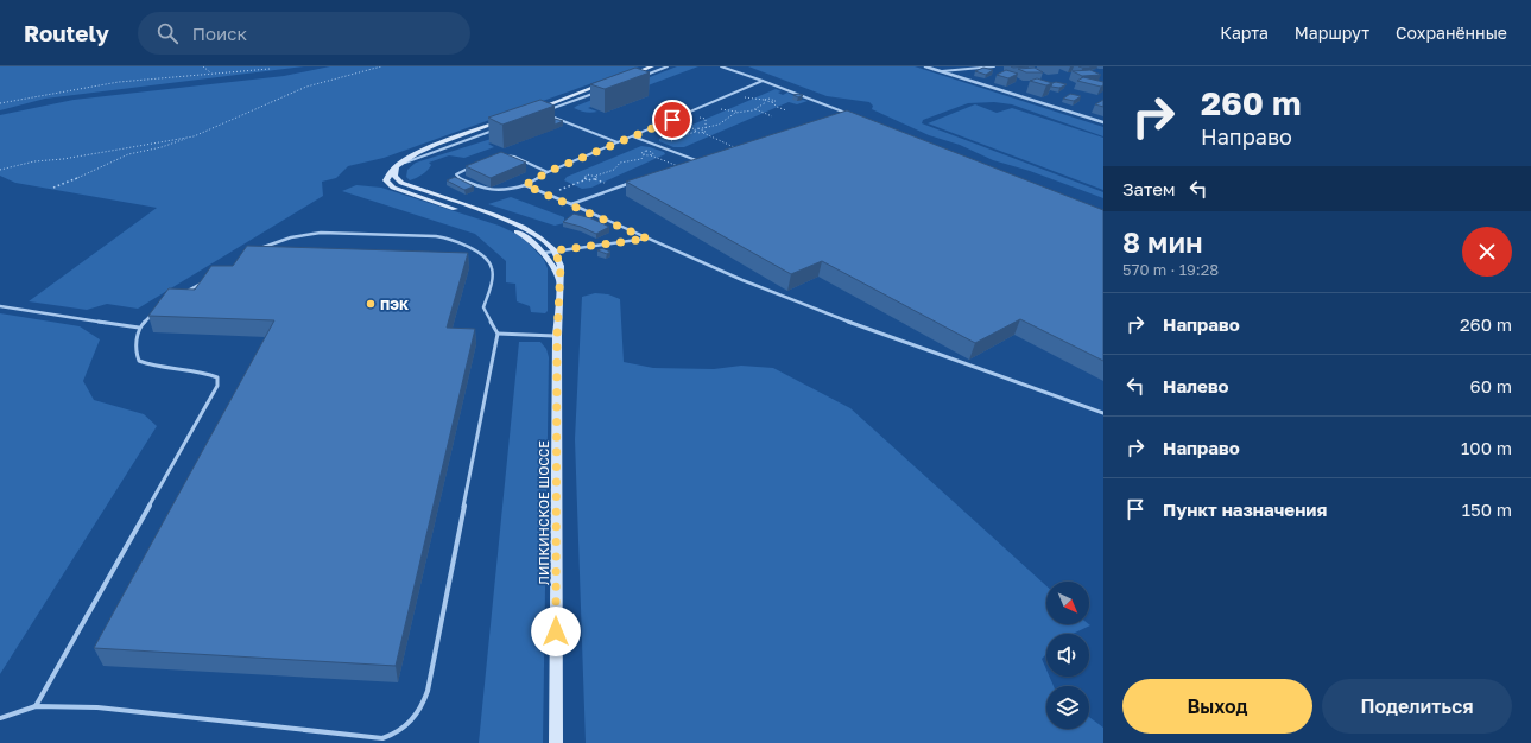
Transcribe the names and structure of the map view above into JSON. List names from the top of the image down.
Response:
{
  "streets": {
    "street": ["ЛИПКИНСКОЕ ШОССЕ"]
  },
  "places": ["ПЭК"],
  "north": "bottom right",
  "page": {
    "header": "Routely",
    "search": "Поиск",
    "nav": ["Карта", "Маршрут", "Сохранённые"],
    "turn": ["260 m", "Направо"],
    "then": "Затем",
    "heading": ["8 мин", "570 m · 19:28"],
    "list": [
      {
        "name": "Направо",
        "value": "260 m"
      },
      {
        "name": "Налево",
        "value": "60 m"
      },
      {
        "name": "Направо",
        "value": "100 m"
      },
      {
        "name": "Пункт назначения",
        "value": "150 m"
      }
    ],
    "buttons": ["Выход", "Поделиться"]
  }
}
